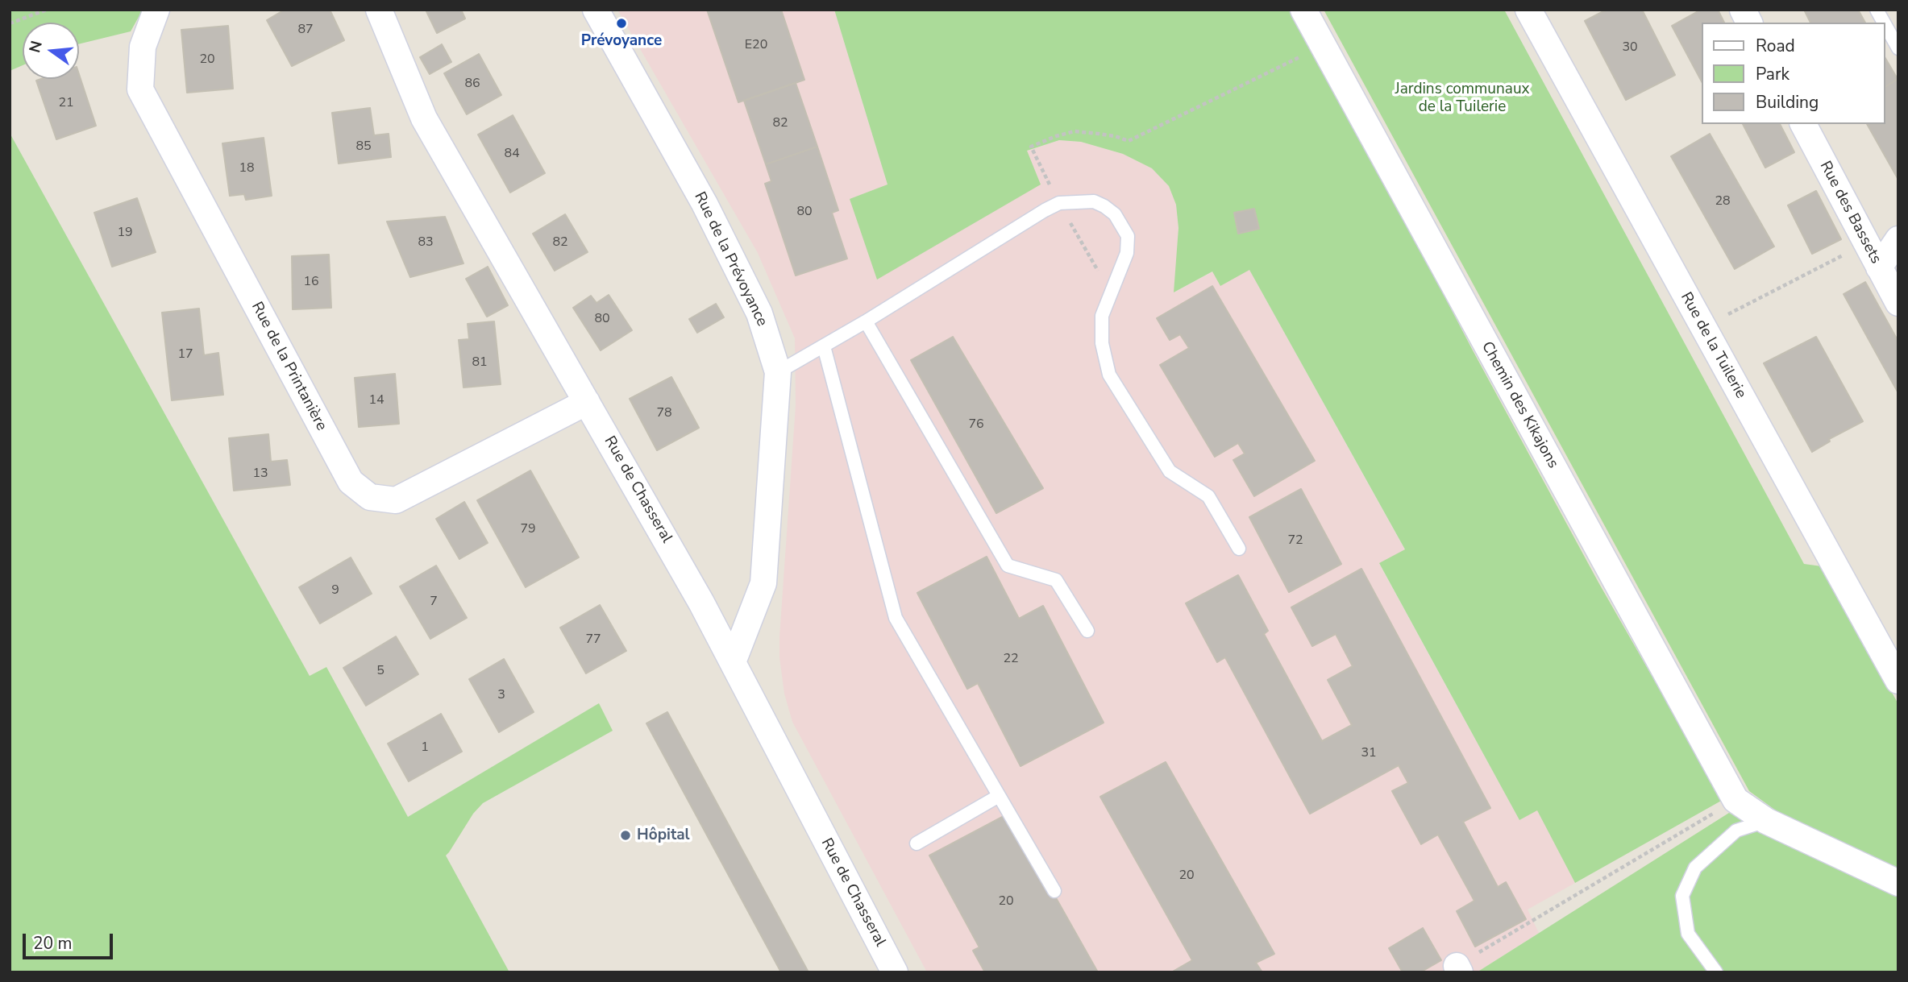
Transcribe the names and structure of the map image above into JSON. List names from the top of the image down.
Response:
{
  "streets": {
    "street": [
      "Rue des Bassets",
      "Rue de la Prévoyance",
      "Rue de la Tuilerie",
      "Rue de la Printanière",
      "Chemin des Kikajons",
      "Rue de Chasseral"
    ]
  },
  "crossings": [
    ["Rue de la Prévoyance", "Rue de Chasseral"],
    ["Rue de la Printanière", "Rue de Chasseral"]
  ],
  "parks": ["Jardins communaux de la Tuilerie"],
  "places": ["Prévoyance", "Hôpital"],
  "house_numbers": [
    "87",
    "E20",
    "30",
    "20",
    "86",
    "21",
    "82",
    "85",
    "84",
    "18",
    "28",
    "80",
    "19",
    "83",
    "82",
    "16",
    "80",
    "17",
    "81",
    "14",
    "78",
    "76",
    "13",
    "79",
    "72",
    "9",
    "7",
    "77",
    "22",
    "5",
    "3",
    "1",
    "31",
    "20",
    "20"
  ],
  "legend": ["Road", "Park", "Building"],
  "scale_bar": "20 m",
  "north": "left"
}
